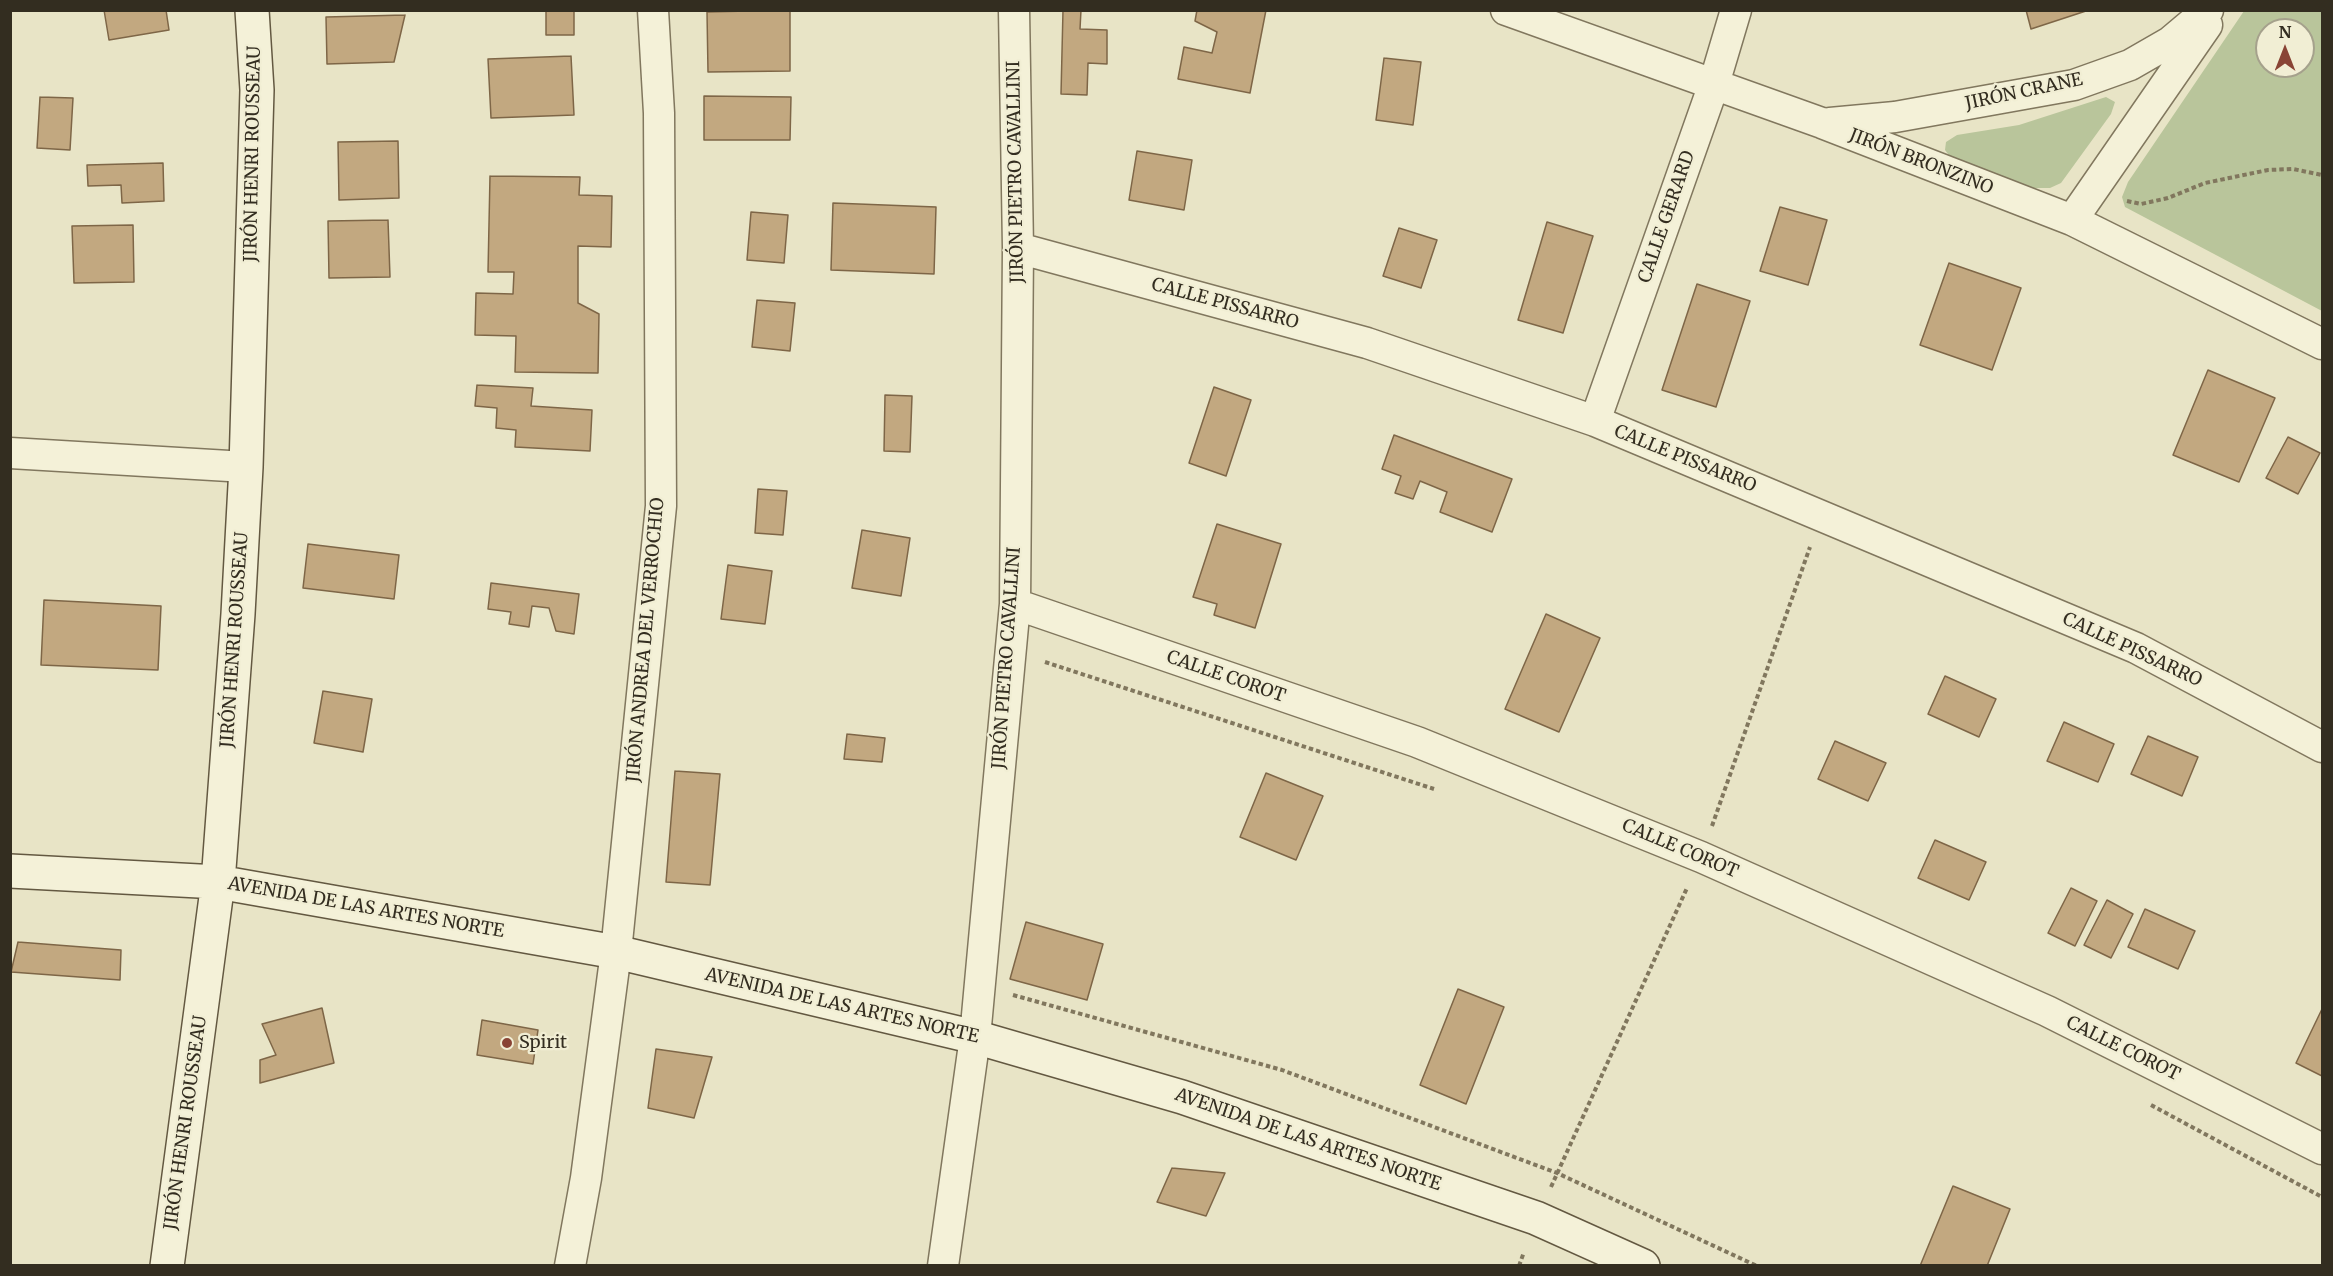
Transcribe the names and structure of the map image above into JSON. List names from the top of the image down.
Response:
{
  "streets": {
    "street": [
      "JIRÓN CRANE",
      "JIRÓN HENRI ROUSSEAU",
      "JIRÓN BRONZINO",
      "JIRÓN PIETRO CAVALLINI",
      "CALLE GERARD",
      "CALLE PISSARRO",
      "JIRÓN ANDREA DEL VERROCHIO",
      "CALLE COROT",
      "AVENIDA DE LAS ARTES NORTE"
    ]
  },
  "crossings": [
    ["JIRÓN CRANE", "JIRÓN BRONZINO"],
    ["JIRÓN HENRI ROUSSEAU", "AVENIDA DE LAS ARTES NORTE"],
    ["JIRÓN BRONZINO", "CALLE GERARD"],
    ["JIRÓN PIETRO CAVALLINI", "CALLE PISSARRO"],
    ["JIRÓN PIETRO CAVALLINI", "CALLE COROT"],
    ["JIRÓN PIETRO CAVALLINI", "AVENIDA DE LAS ARTES NORTE"],
    ["CALLE GERARD", "CALLE PISSARRO"],
    ["JIRÓN ANDREA DEL VERROCHIO", "AVENIDA DE LAS ARTES NORTE"]
  ],
  "places": ["Spirit"],
  "north": "top"
}
